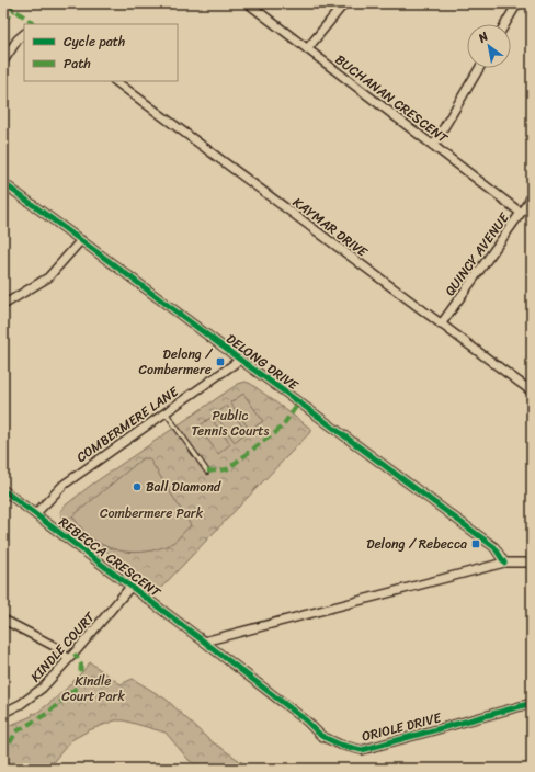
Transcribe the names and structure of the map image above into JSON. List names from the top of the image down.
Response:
{
  "streets": {
    "street": [
      "BUCHANAN CRESCENT",
      "KAYMAR DRIVE",
      "QUINCY AVENUE",
      "DELONG DRIVE",
      "COMBERMERE LANE",
      "REBECCA CRESCENT",
      "KINDLE COURT",
      "ORIOLE DRIVE"
    ]
  },
  "crossings": [
    ["BUCHANAN CRESCENT", "QUINCY AVENUE"],
    ["KAYMAR DRIVE", "QUINCY AVENUE"],
    ["DELONG DRIVE", "COMBERMERE LANE"],
    ["COMBERMERE LANE", "REBECCA CRESCENT"],
    ["REBECCA CRESCENT", "KINDLE COURT"],
    ["REBECCA CRESCENT", "ORIOLE DRIVE"]
  ],
  "parks": ["Public Tennis Courts", "Combermere Park", "Kindle Court Park"],
  "places": {
    "transit": ["Delong / Combermere", "Delong / Rebecca"],
    "other": ["Ball Diamond"]
  },
  "legend": ["Cycle path", "Path"],
  "north": "top left"
}
